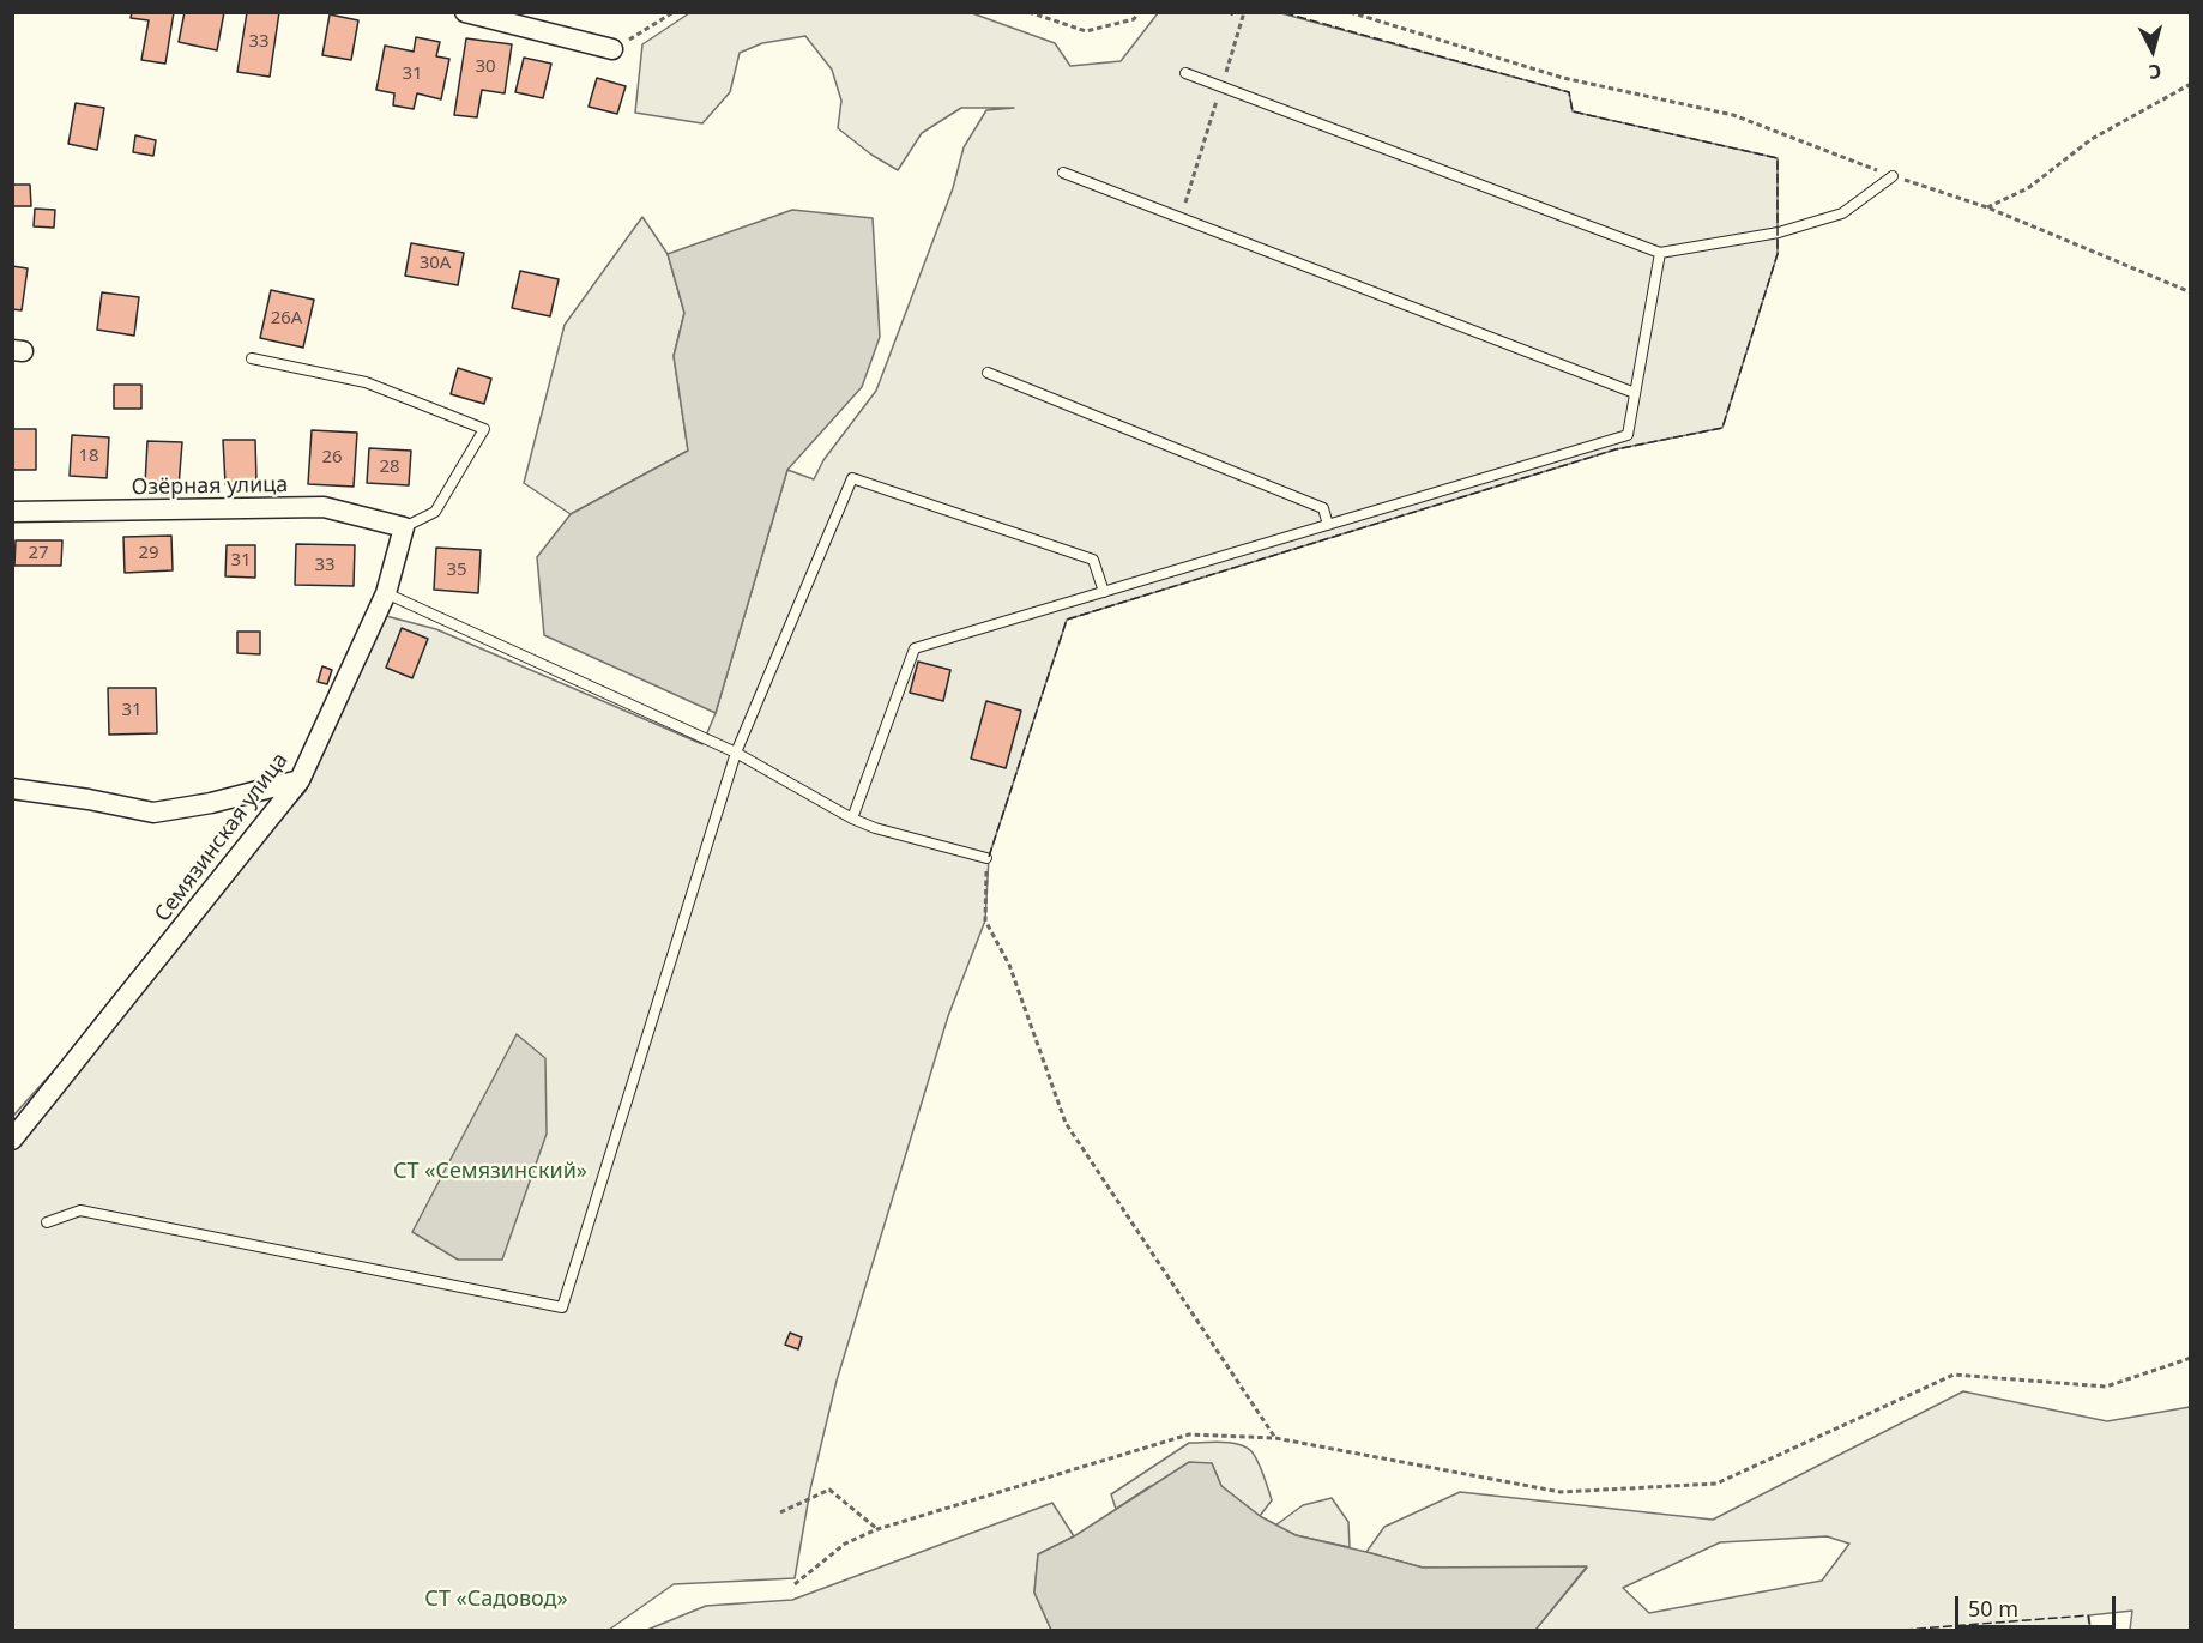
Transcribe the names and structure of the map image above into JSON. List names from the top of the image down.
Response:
{
  "streets": {
    "street": ["Озёрная улица", "Семязинская улица"]
  },
  "crossings": [
    ["Озёрная улица", "Семязинская улица"]
  ],
  "parks": ["СТ «Семязинский»", "СТ «Садовод»"],
  "house_numbers": [
    "33",
    "30",
    "31",
    "30А",
    "26А",
    "18",
    "26",
    "28",
    "27",
    "29",
    "31",
    "33",
    "35",
    "31"
  ],
  "scale_bar": "50 m",
  "north": "bottom"
}
